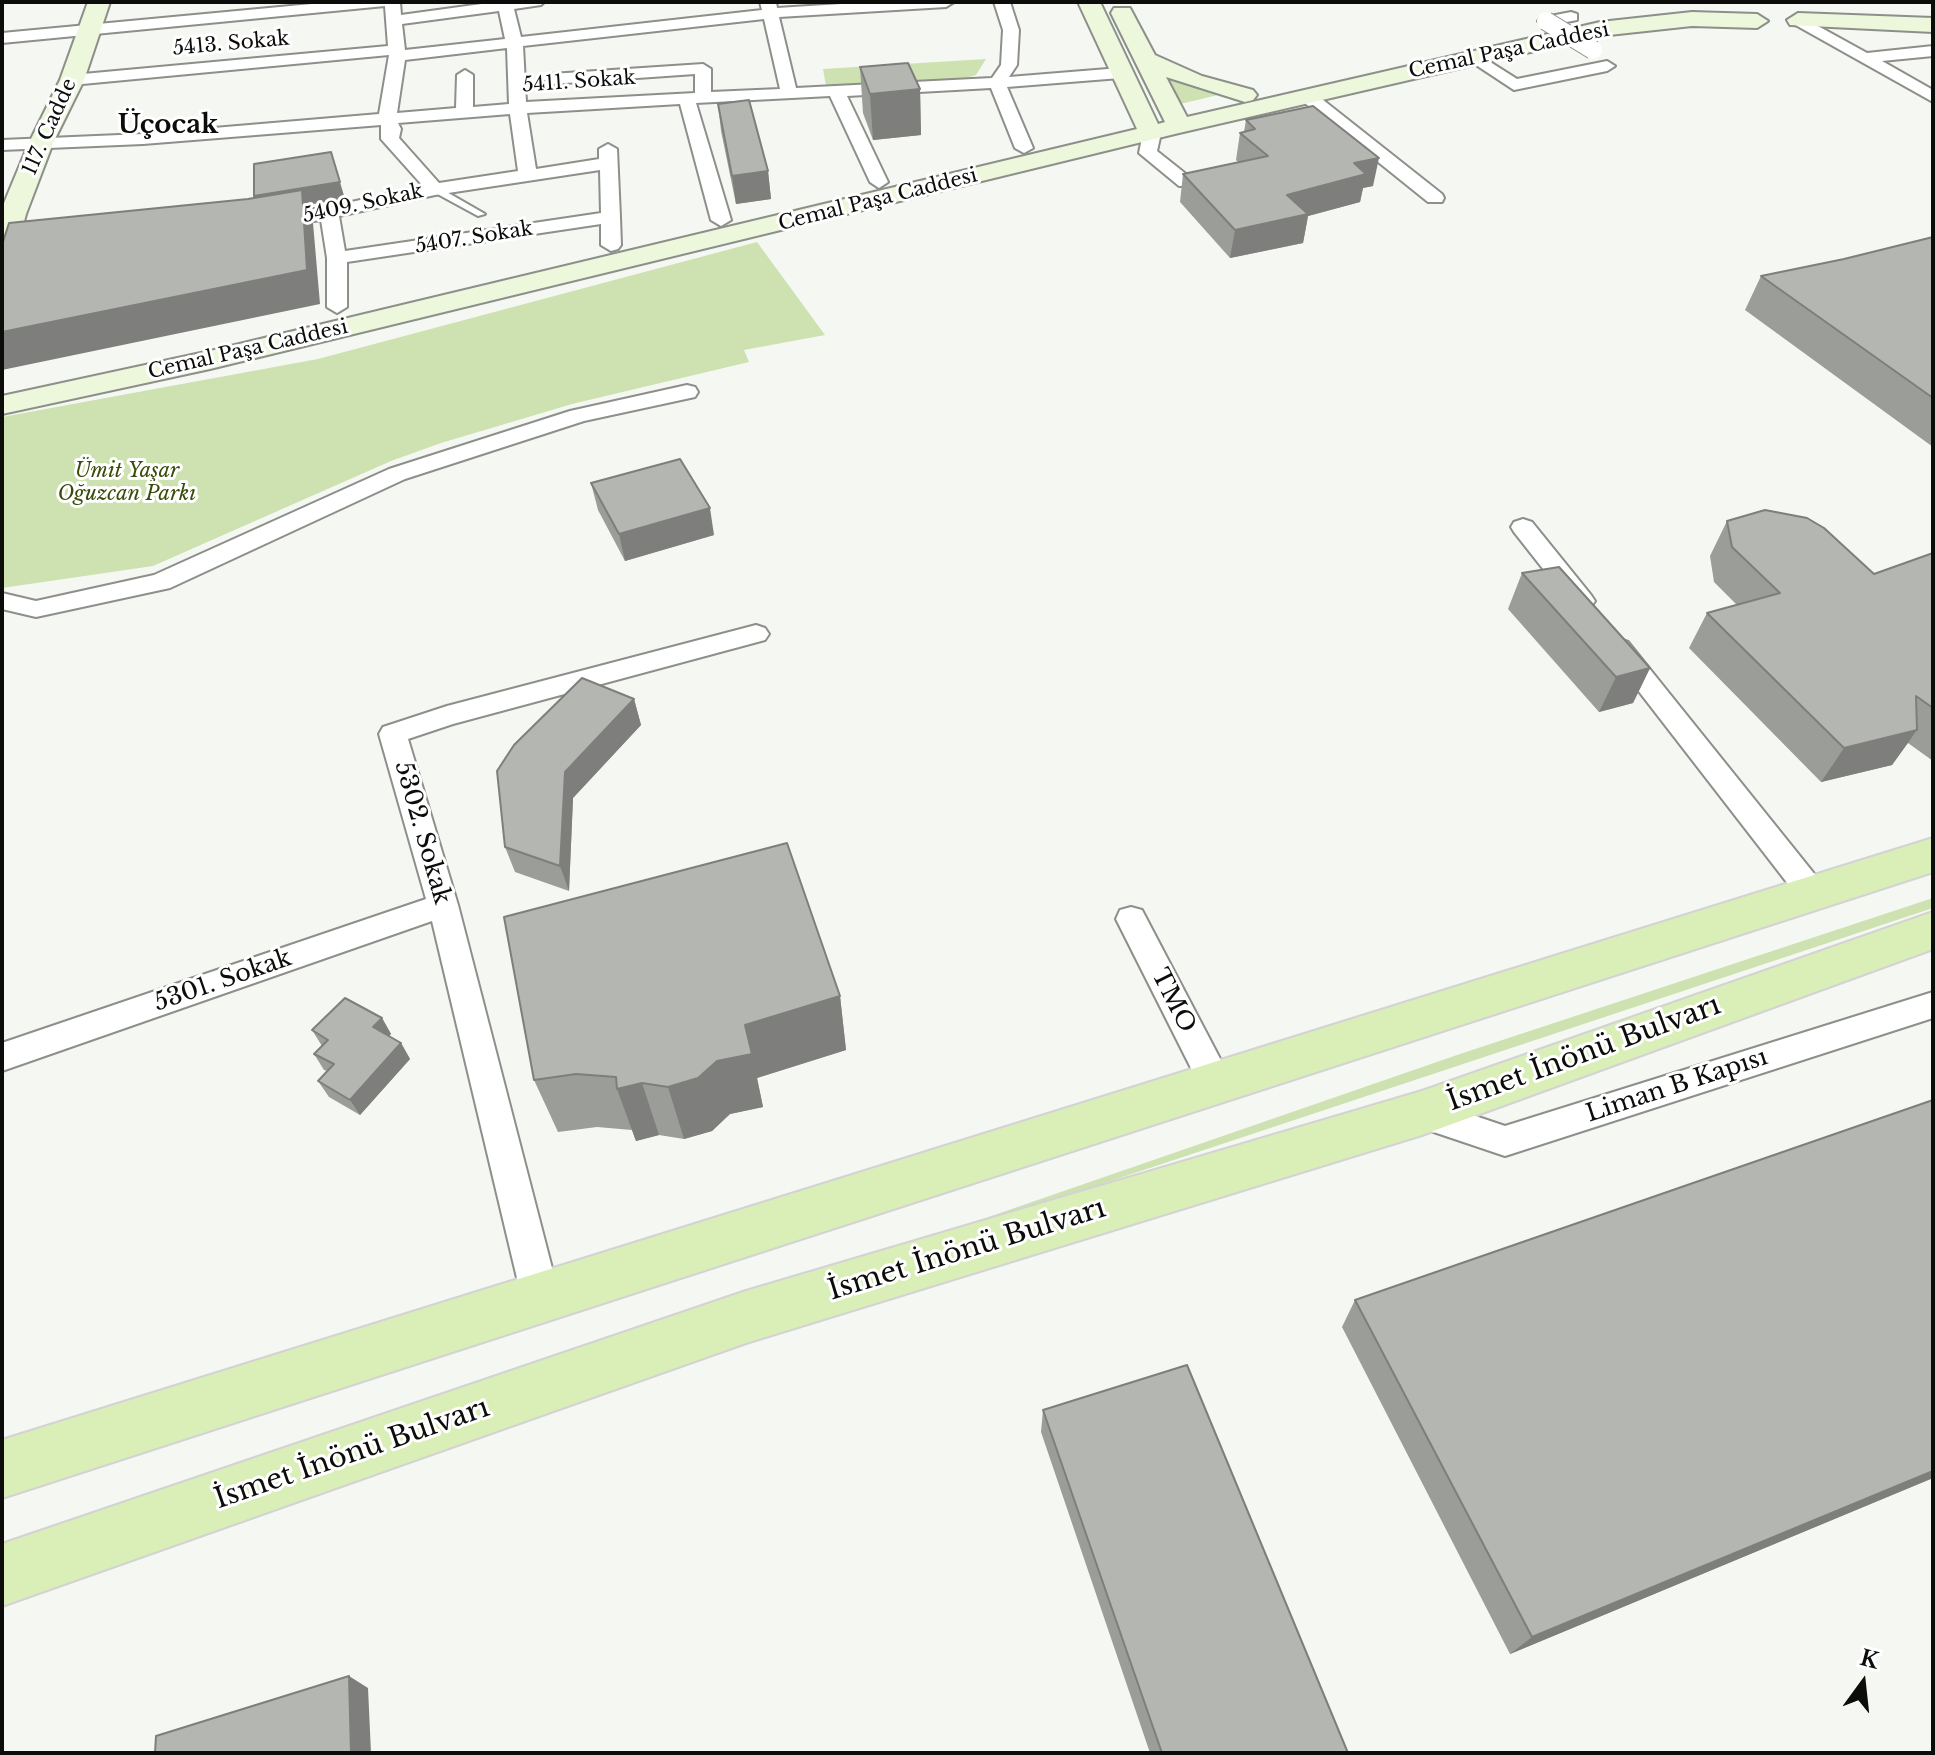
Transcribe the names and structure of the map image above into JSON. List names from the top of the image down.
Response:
{
  "streets": {
    "main road": ["Cemal Paşa Caddesi", "117. Cadde", "İsmet İnönü Bulvarı"],
    "street": [
      "5413. Sokak",
      "5411. Sokak",
      "5409. Sokak",
      "5407. Sokak",
      "5302. Sokak",
      "5301. Sokak",
      "TMO",
      "Liman B Kapısı"
    ]
  },
  "crossings": [
    ["5413. Sokak", "117. Cadde"],
    ["5411. Sokak", "117. Cadde"],
    ["5409. Sokak", "5407. Sokak"],
    ["5302. Sokak", "5301. Sokak"],
    ["İsmet İnönü Bulvarı", "Liman B Kapısı"]
  ],
  "districts": ["Üçocak"],
  "parks": ["Ümit Yaşar Oğuzcan Parkı"],
  "north": "top"
}
